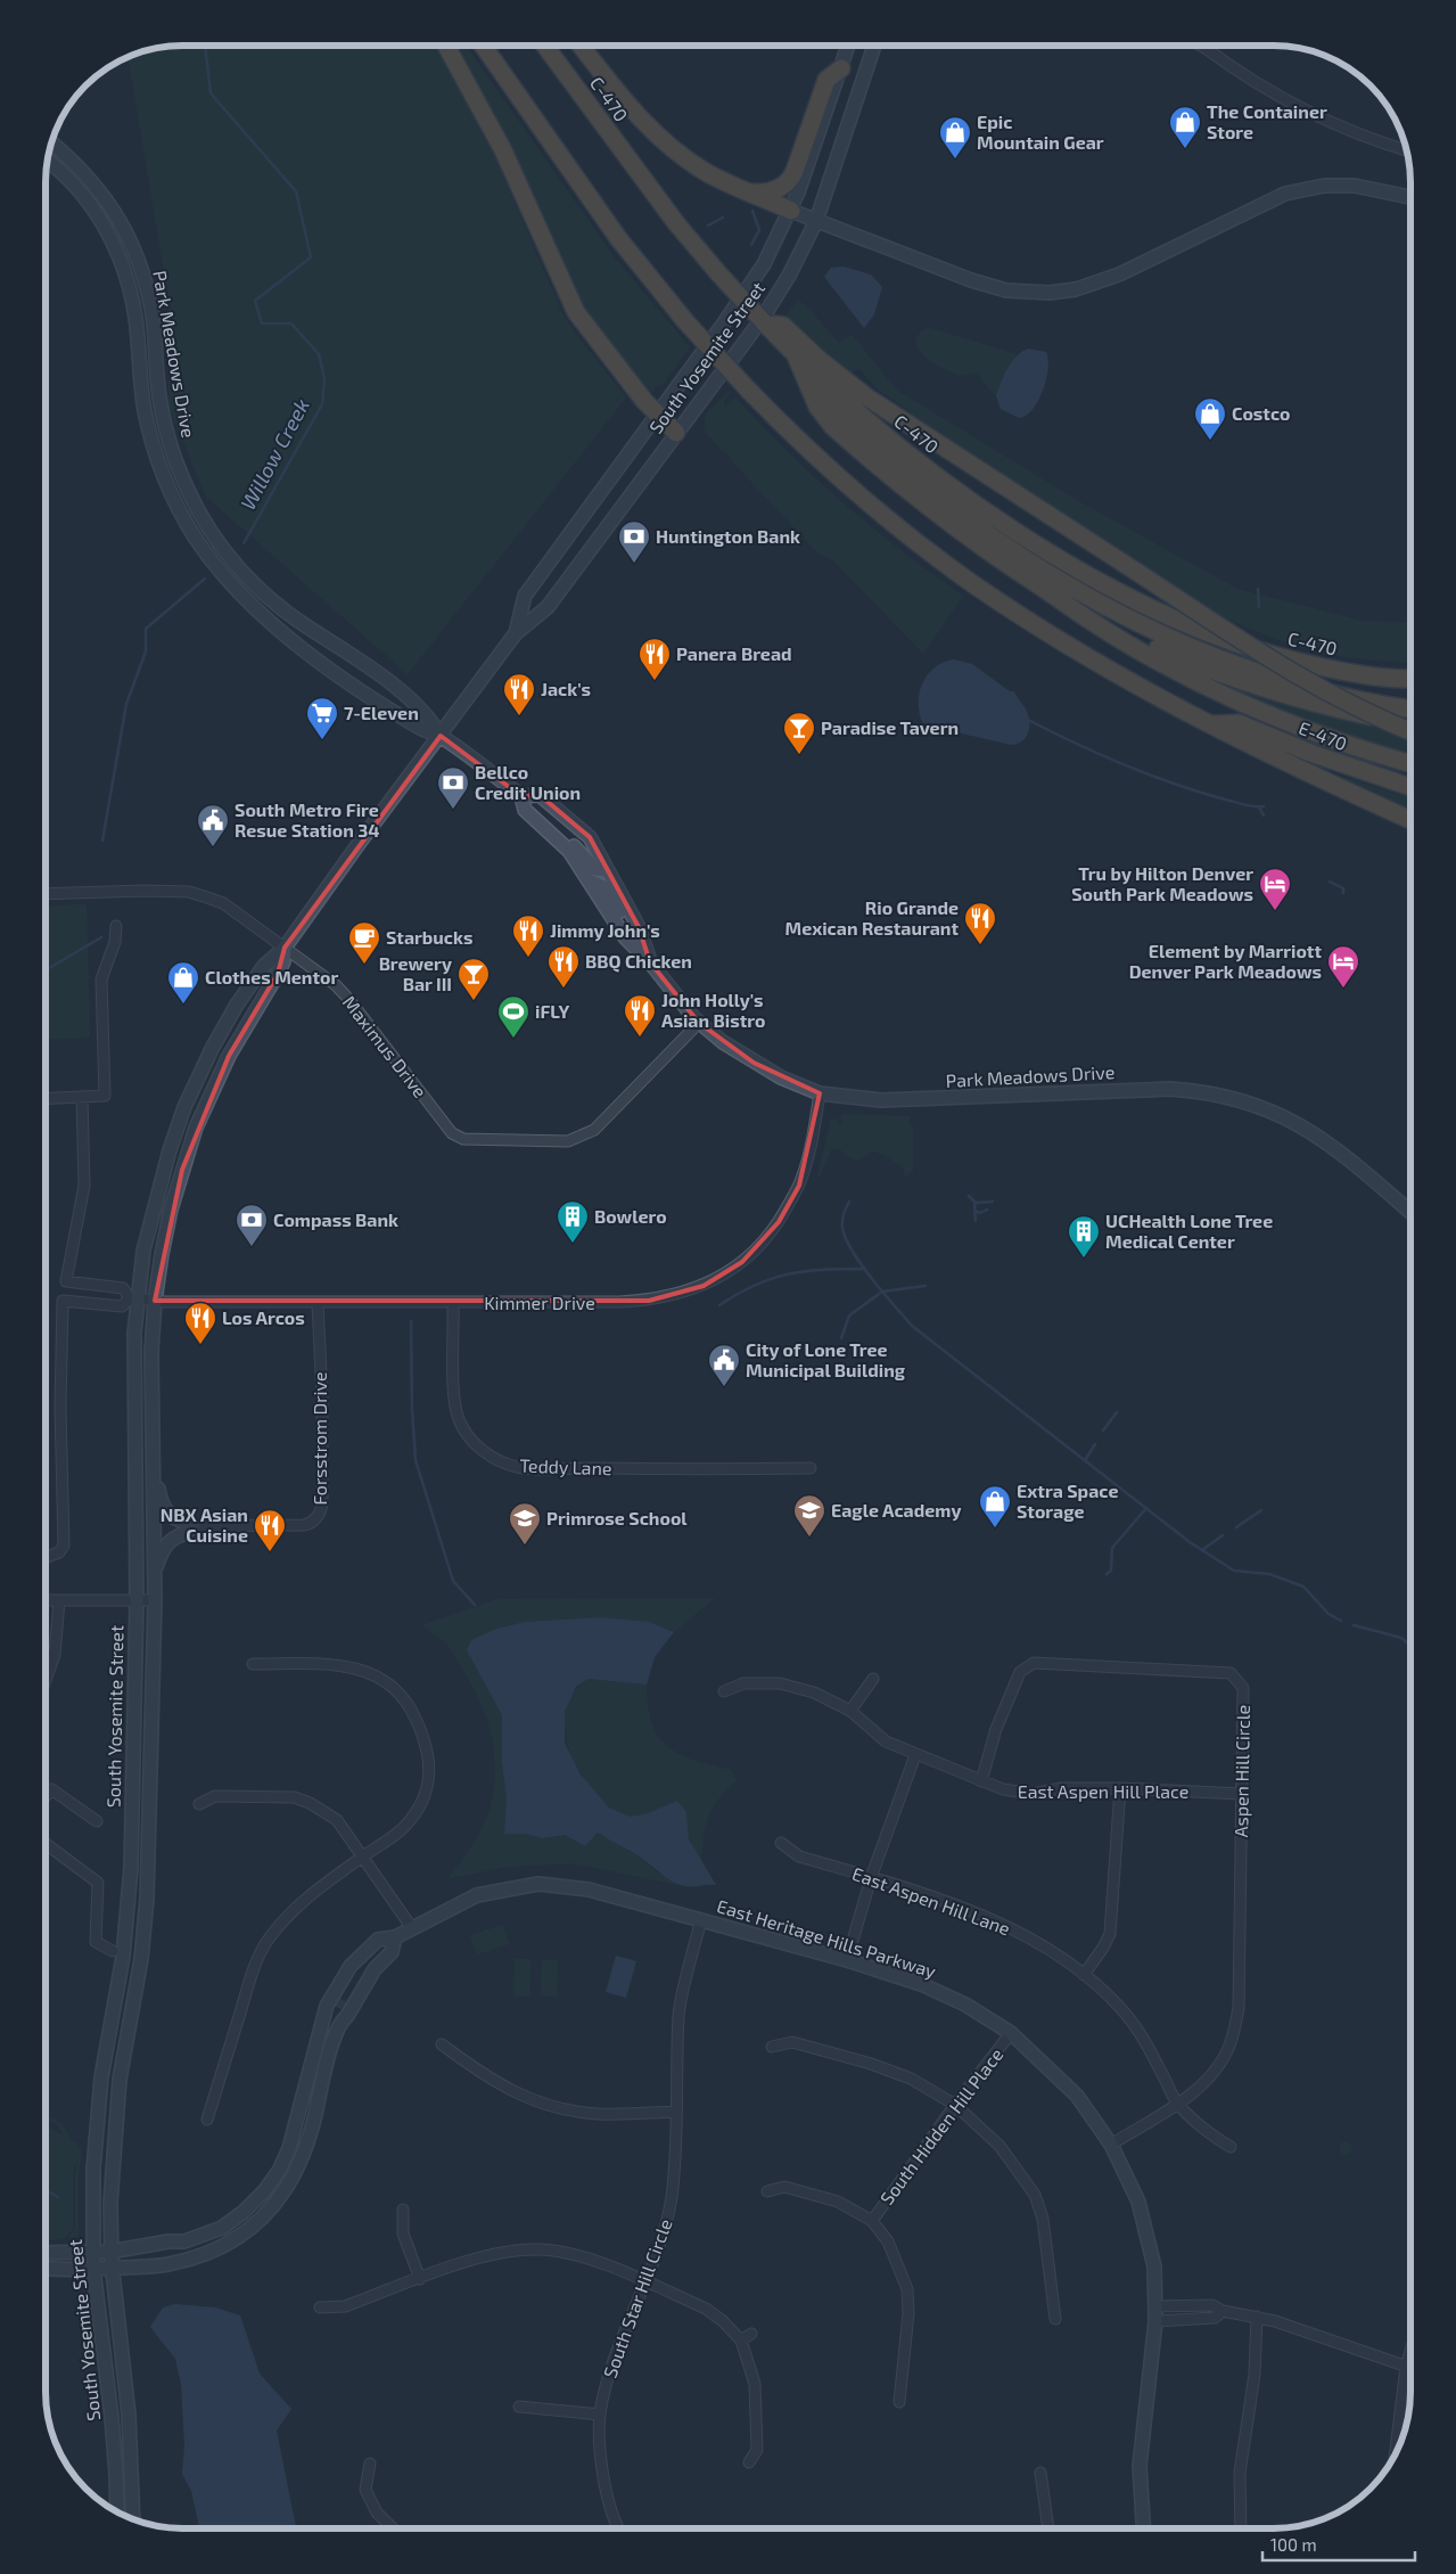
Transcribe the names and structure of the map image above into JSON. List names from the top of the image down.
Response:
{
  "streets": {
    "highway": ["C-470", "E-470"],
    "main road": ["Park Meadows Drive", "South Yosemite Street", "East Heritage Hills Parkway"],
    "street": [
      "Maximus Drive",
      "Kimmer Drive",
      "Forsstrom Drive",
      "Teddy Lane",
      "Aspen Hill Circle",
      "East Aspen Hill Place",
      "East Aspen Hill Lane",
      "South Hidden Hill Place",
      "South Star Hill Circle"
    ]
  },
  "crossings": [
    ["Park Meadows Drive", "South Yosemite Street"],
    ["Park Meadows Drive", "Maximus Drive"],
    ["Park Meadows Drive", "Kimmer Drive"],
    ["South Yosemite Street", "Maximus Drive"],
    ["South Yosemite Street", "Kimmer Drive"],
    ["South Yosemite Street", "East Heritage Hills Parkway"],
    ["Kimmer Drive", "Forsstrom Drive"],
    ["Kimmer Drive", "Teddy Lane"],
    ["Aspen Hill Circle", "East Aspen Hill Place"],
    ["Aspen Hill Circle", "East Aspen Hill Lane"],
    ["Aspen Hill Circle", "East Heritage Hills Parkway"],
    ["East Heritage Hills Parkway", "South Hidden Hill Place"],
    ["East Heritage Hills Parkway", "South Star Hill Circle"]
  ],
  "water": ["Willow Creek"],
  "places": {
    "shop": [
      "The Container Store",
      "Epic Mountain Gear",
      "Costco",
      "Clothes Mentor",
      "Extra Space Storage"
    ],
    "bank": ["Huntington Bank", "Bellco Credit Union", "Compass Bank"],
    "restaurant": [
      "Panera Bread",
      "Jack's",
      "Rio Grande Mexican Restaurant",
      "Jimmy John's",
      "BBQ Chicken",
      "John Holly's Asian Bistro",
      "Los Arcos",
      "NBX Asian Cuisine"
    ],
    "supermarket": ["7-Eleven"],
    "bar": ["Paradise Tavern", "Brewery Bar III"],
    "public building": ["South Metro Fire Resue Station 34", "City of Lone Tree Municipal Building"],
    "hotel": ["Tru by Hilton Denver South Park Meadows", "Element by Marriott Denver Park Meadows"],
    "cafe": ["Starbucks"],
    "sports": ["iFLY"],
    "building": ["Bowlero", "UCHealth Lone Tree Medical Center"],
    "school or university": ["Eagle Academy", "Primrose School"]
  },
  "scale_bar": "100 m"
}
